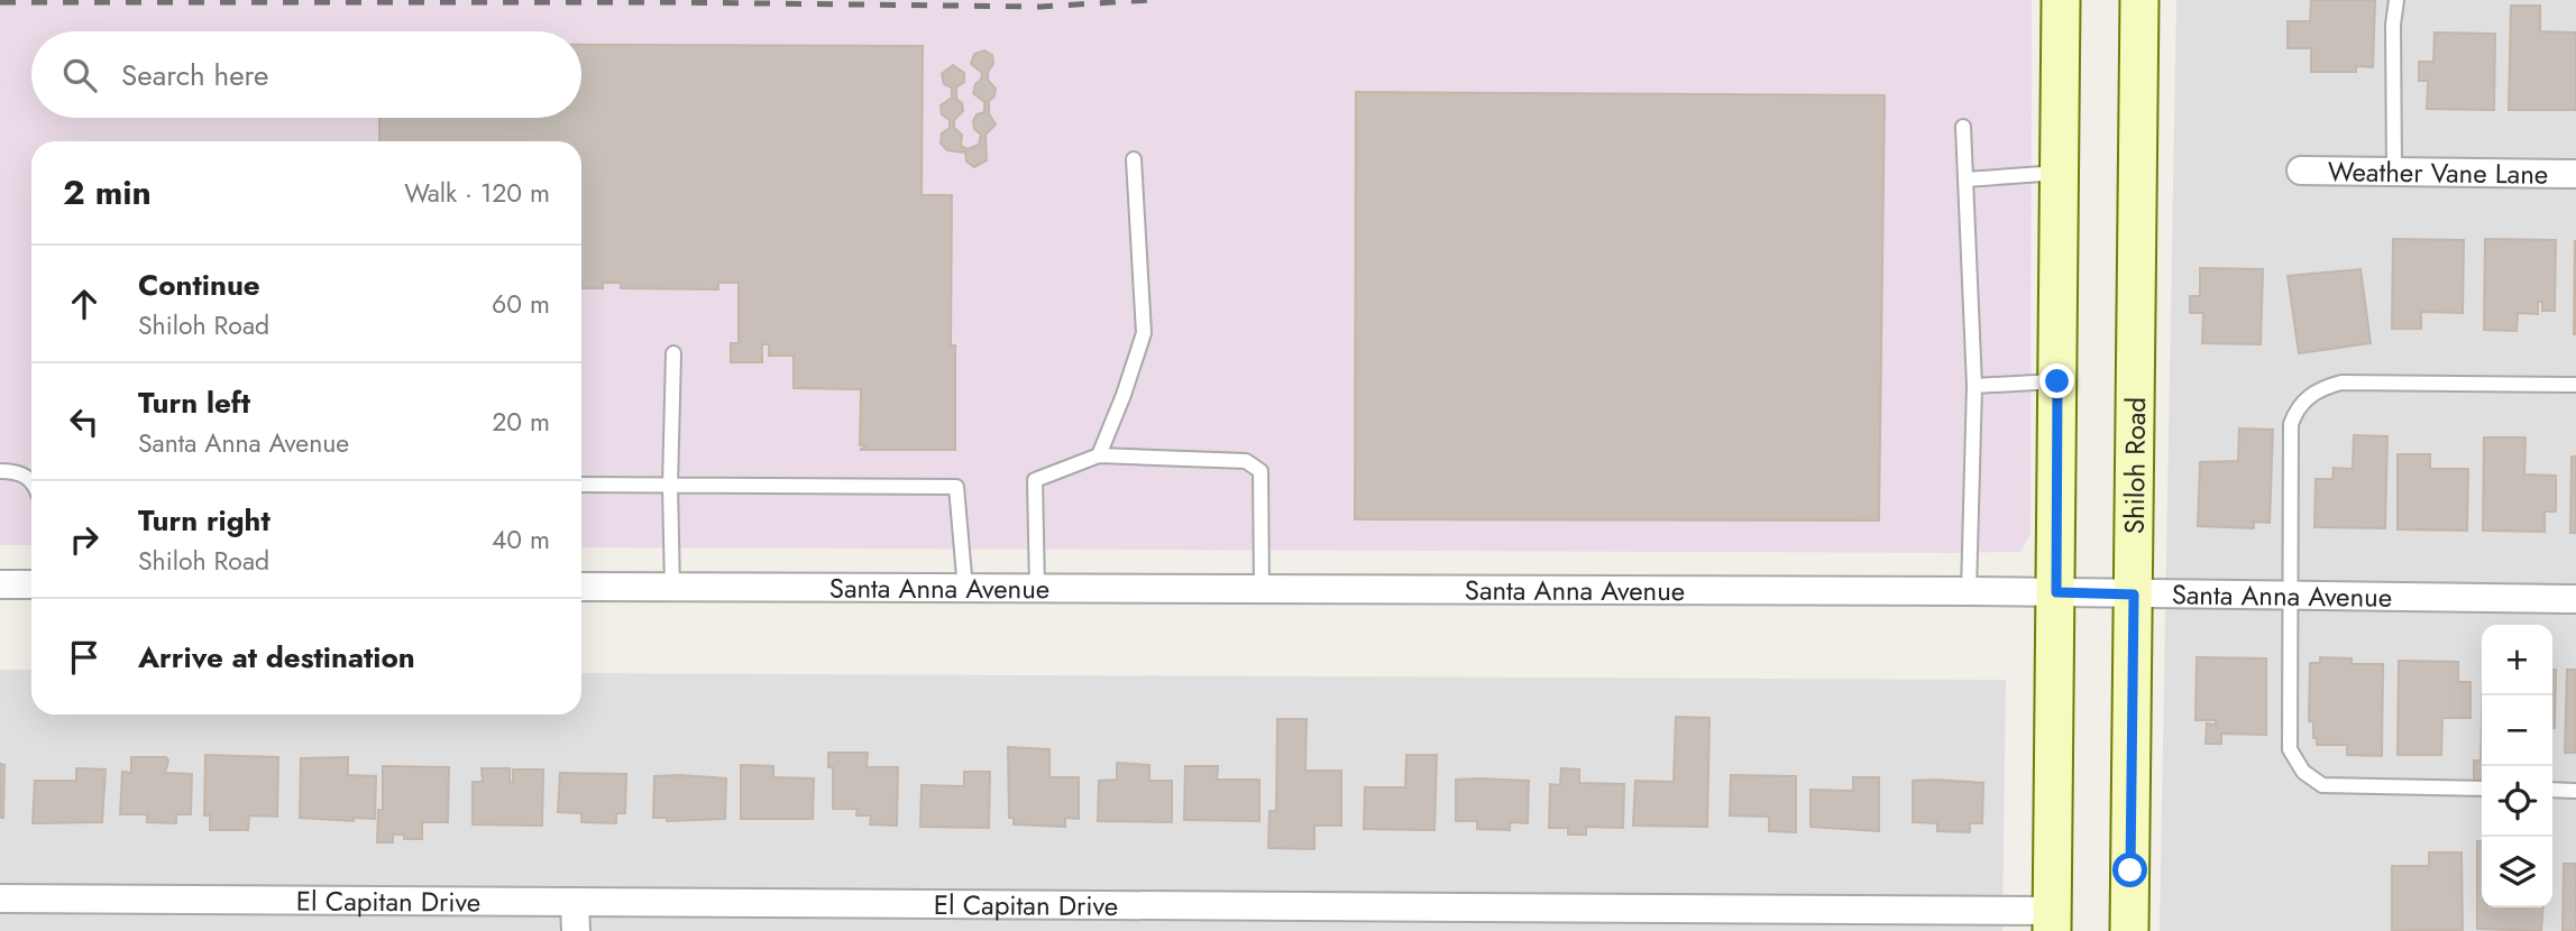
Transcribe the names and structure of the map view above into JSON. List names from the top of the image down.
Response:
{
  "streets": {
    "main road": ["Shiloh Road"],
    "street": ["Weather Vane Lane", "Santa Anna Avenue", "El Capitan Drive"]
  },
  "crossings": [
    ["Shiloh Road", "Santa Anna Avenue"]
  ],
  "page": {
    "search": "Search here",
    "heading": ["2 min", "Walk · 120 m"],
    "list": [
      ["Continue", "Shiloh Road", "60 m"],
      ["Turn left", "Santa Anna Avenue", "20 m"],
      ["Turn right", "Shiloh Road", "40 m"],
      "Arrive at destination"
    ],
    "map_buttons": ["+", "−"]
  }
}
